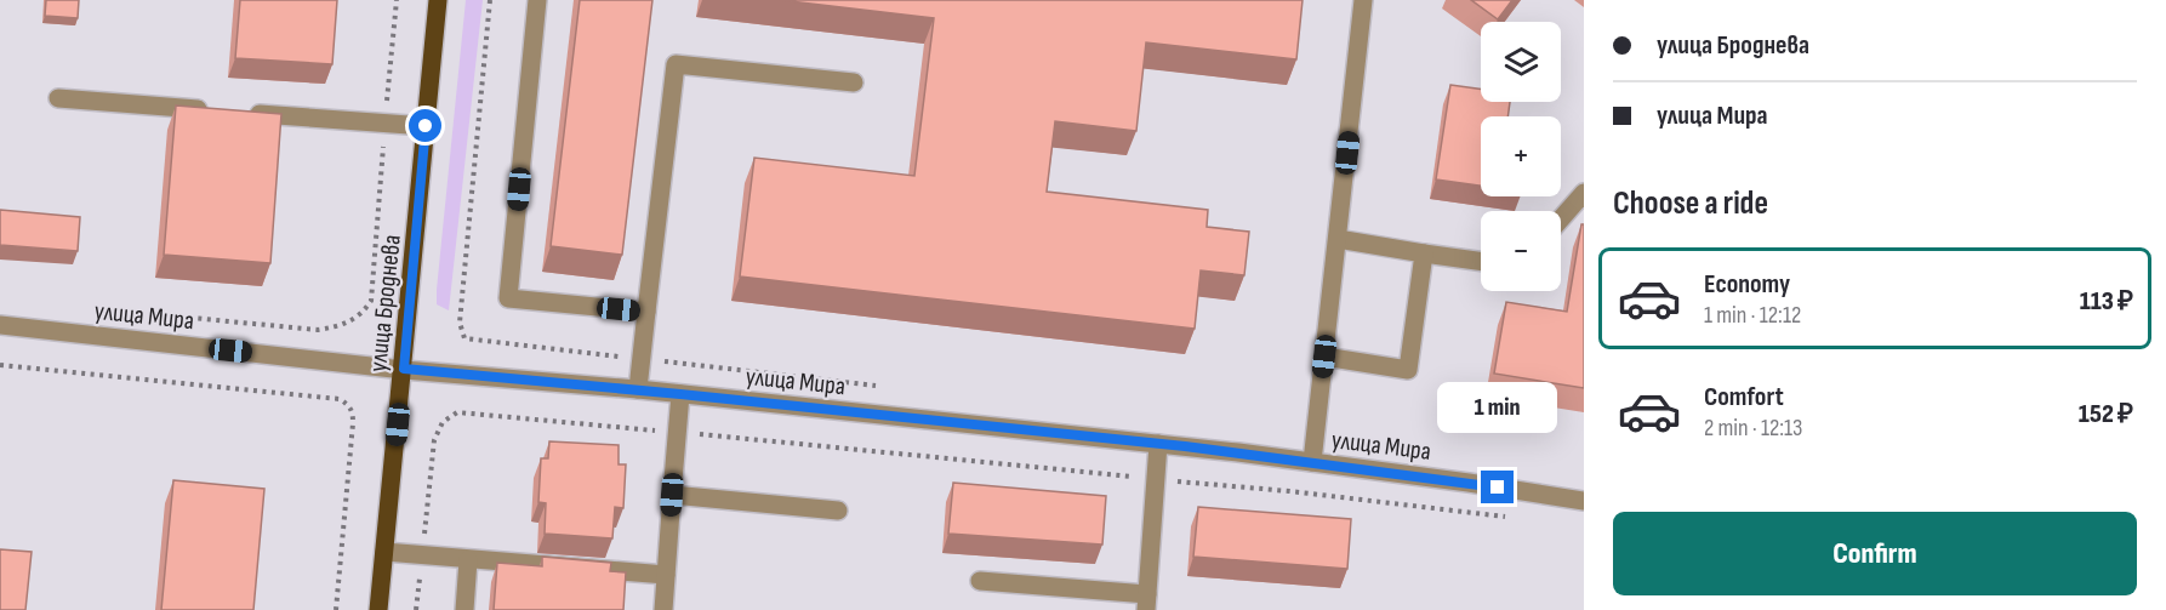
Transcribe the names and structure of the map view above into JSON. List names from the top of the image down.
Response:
{
  "streets": {
    "main road": ["улица Броднева"],
    "street": ["улица Мира"]
  },
  "crossings": [
    ["улица Броднева", "улица Мира"]
  ],
  "page": {
    "banner": ["улица Броднева", "улица Мира"],
    "map_buttons": ["+", "−"],
    "heading": "Choose a ride",
    "list": [
      {
        "name": "Economy",
        "note": "1 min · 12:12",
        "value": "113 ₽"
      },
      {
        "name": "Comfort",
        "note": "2 min · 12:13",
        "value": "152 ₽"
      }
    ],
    "bubble": "1 min",
    "buttons": "Confirm"
  }
}
